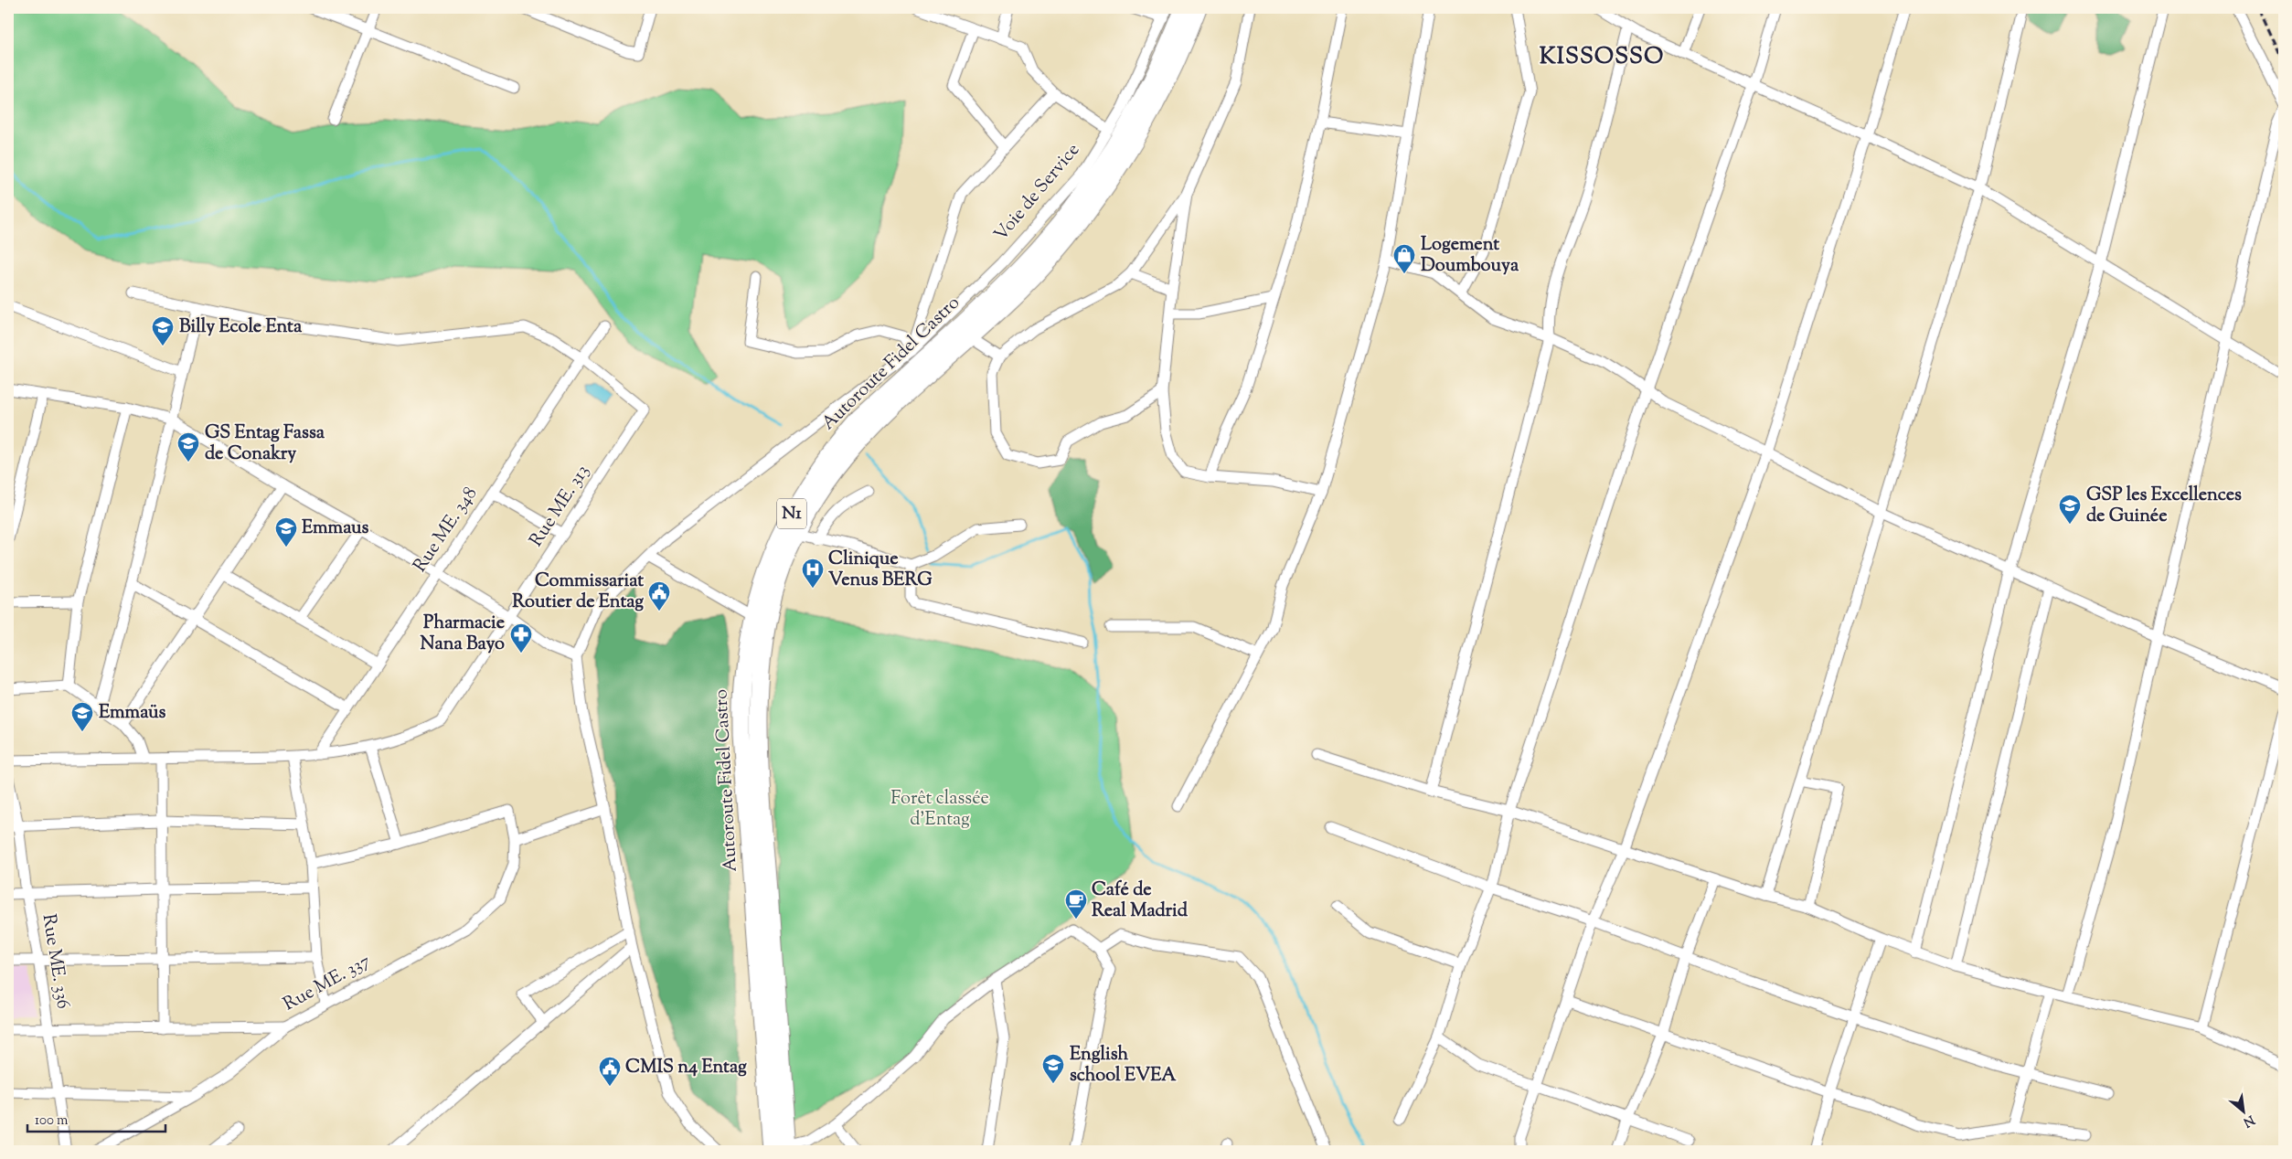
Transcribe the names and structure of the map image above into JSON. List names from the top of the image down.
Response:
{
  "streets": {
    "highway": ["Autoroute Fidel Castro", "N1"],
    "street": [
      "Voie de Service",
      "Rue ME. 313",
      "Rue ME. 348",
      "Rue ME. 336",
      "Rue ME. 337"
    ]
  },
  "crossings": [
    ["Voie de Service", "Autoroute Fidel Castro"],
    ["Rue ME. 313", "Rue ME. 348"]
  ],
  "districts": ["KISSOSSO"],
  "parks": ["Forêt classée d'Entag"],
  "places": {
    "shop": ["Logement Doumbouya"],
    "school or university": [
      "Billy Ecole Enta",
      "GS Entag Fassa de Conakry",
      "GSP les Excellences de Guinée",
      "Emmaus",
      "Emmaüs",
      "English school EVEA"
    ],
    "hospital": ["Clinique Venus BERG"],
    "public building": ["Commissariat Routier de Entag", "CMIS n4 Entag"],
    "pharmacy": ["Pharmacie Nana Bayo"],
    "cafe": ["Café de Real Madrid"]
  },
  "scale_bar": "100 m",
  "north": "bottom right"
}
